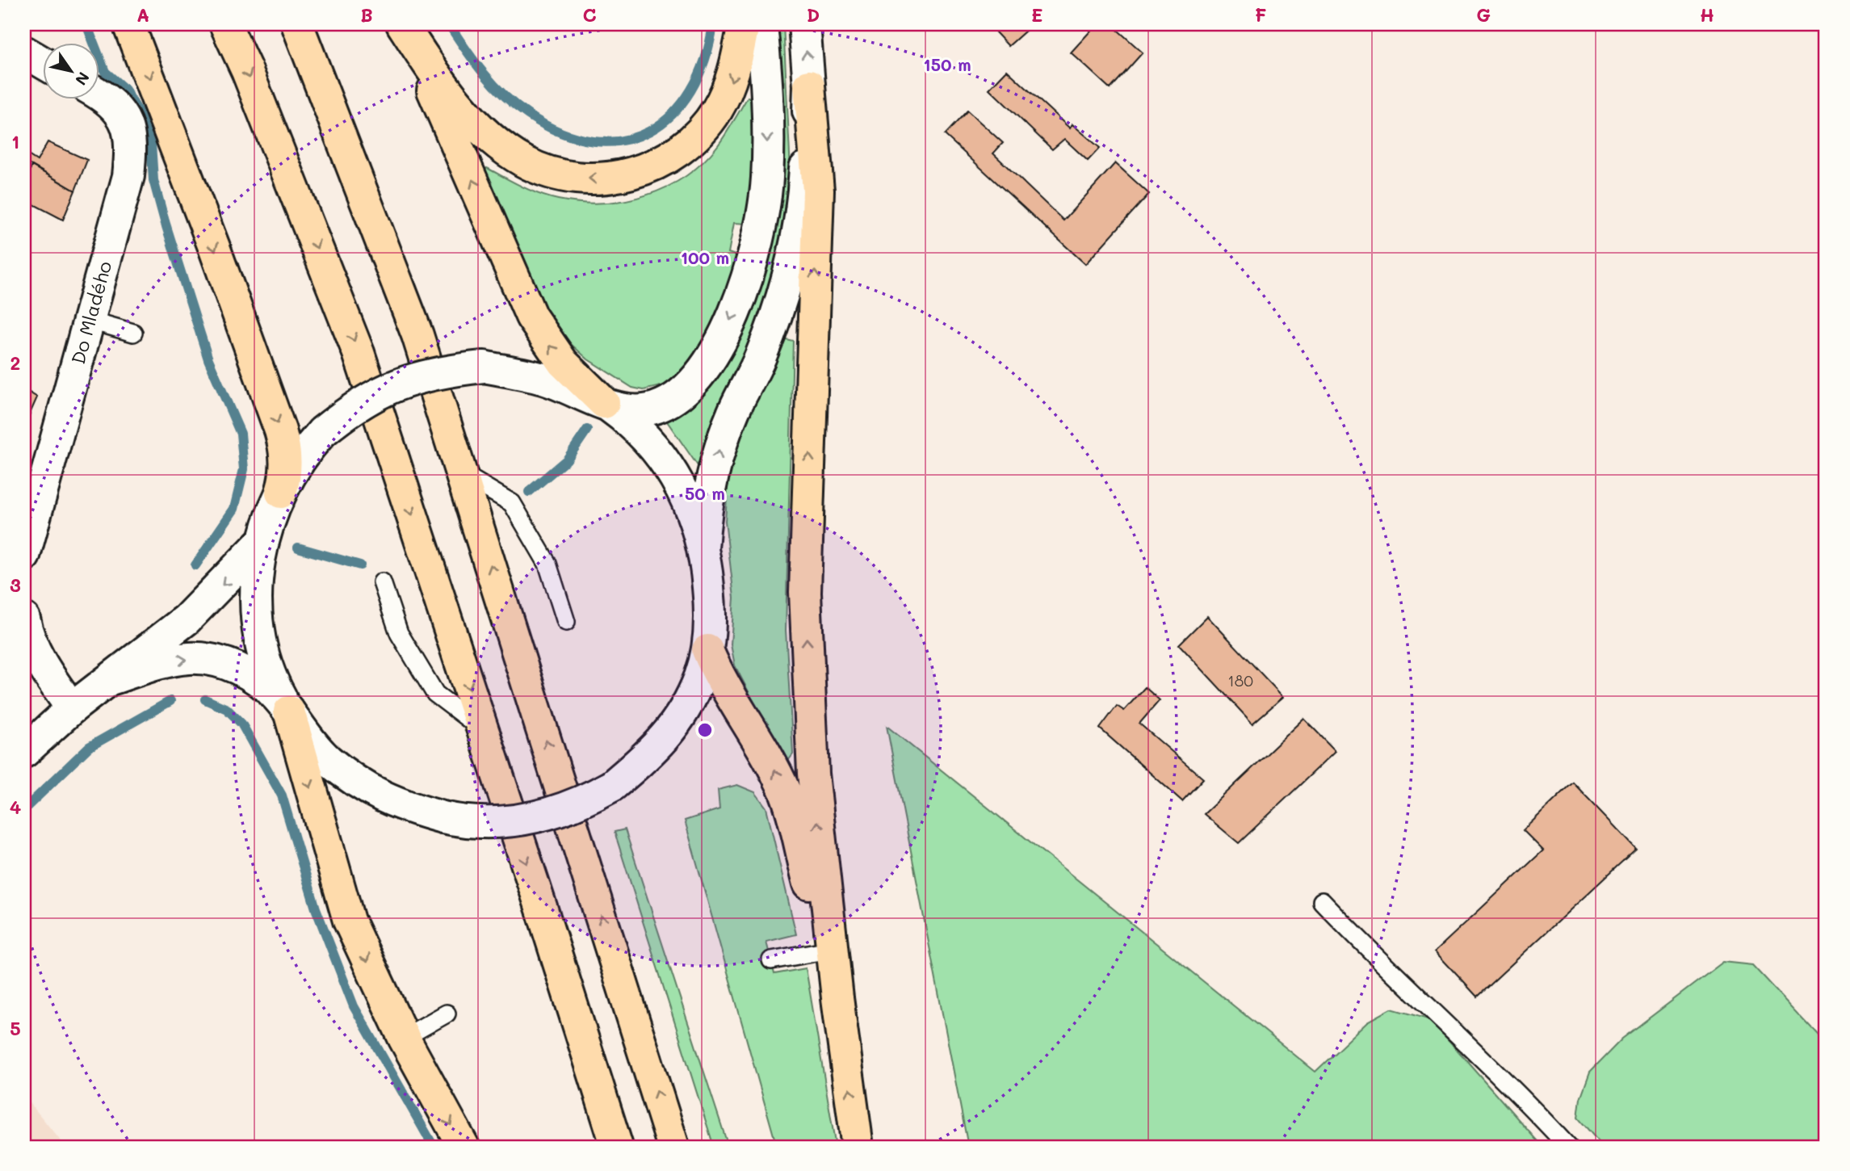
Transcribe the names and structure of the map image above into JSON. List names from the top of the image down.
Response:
{
  "streets": {
    "main road": ["Do Mladého"]
  },
  "house_numbers": ["180"],
  "north": "bottom right",
  "grid": {
    "columns": [
      "A",
      "B",
      "C",
      "D",
      "E",
      "F",
      "G",
      "H"
    ],
    "rows": [
      "1",
      "2",
      "3",
      "4",
      "5"
    ]
  },
  "rings": ["150 m", "100 m", "50 m"]
}
